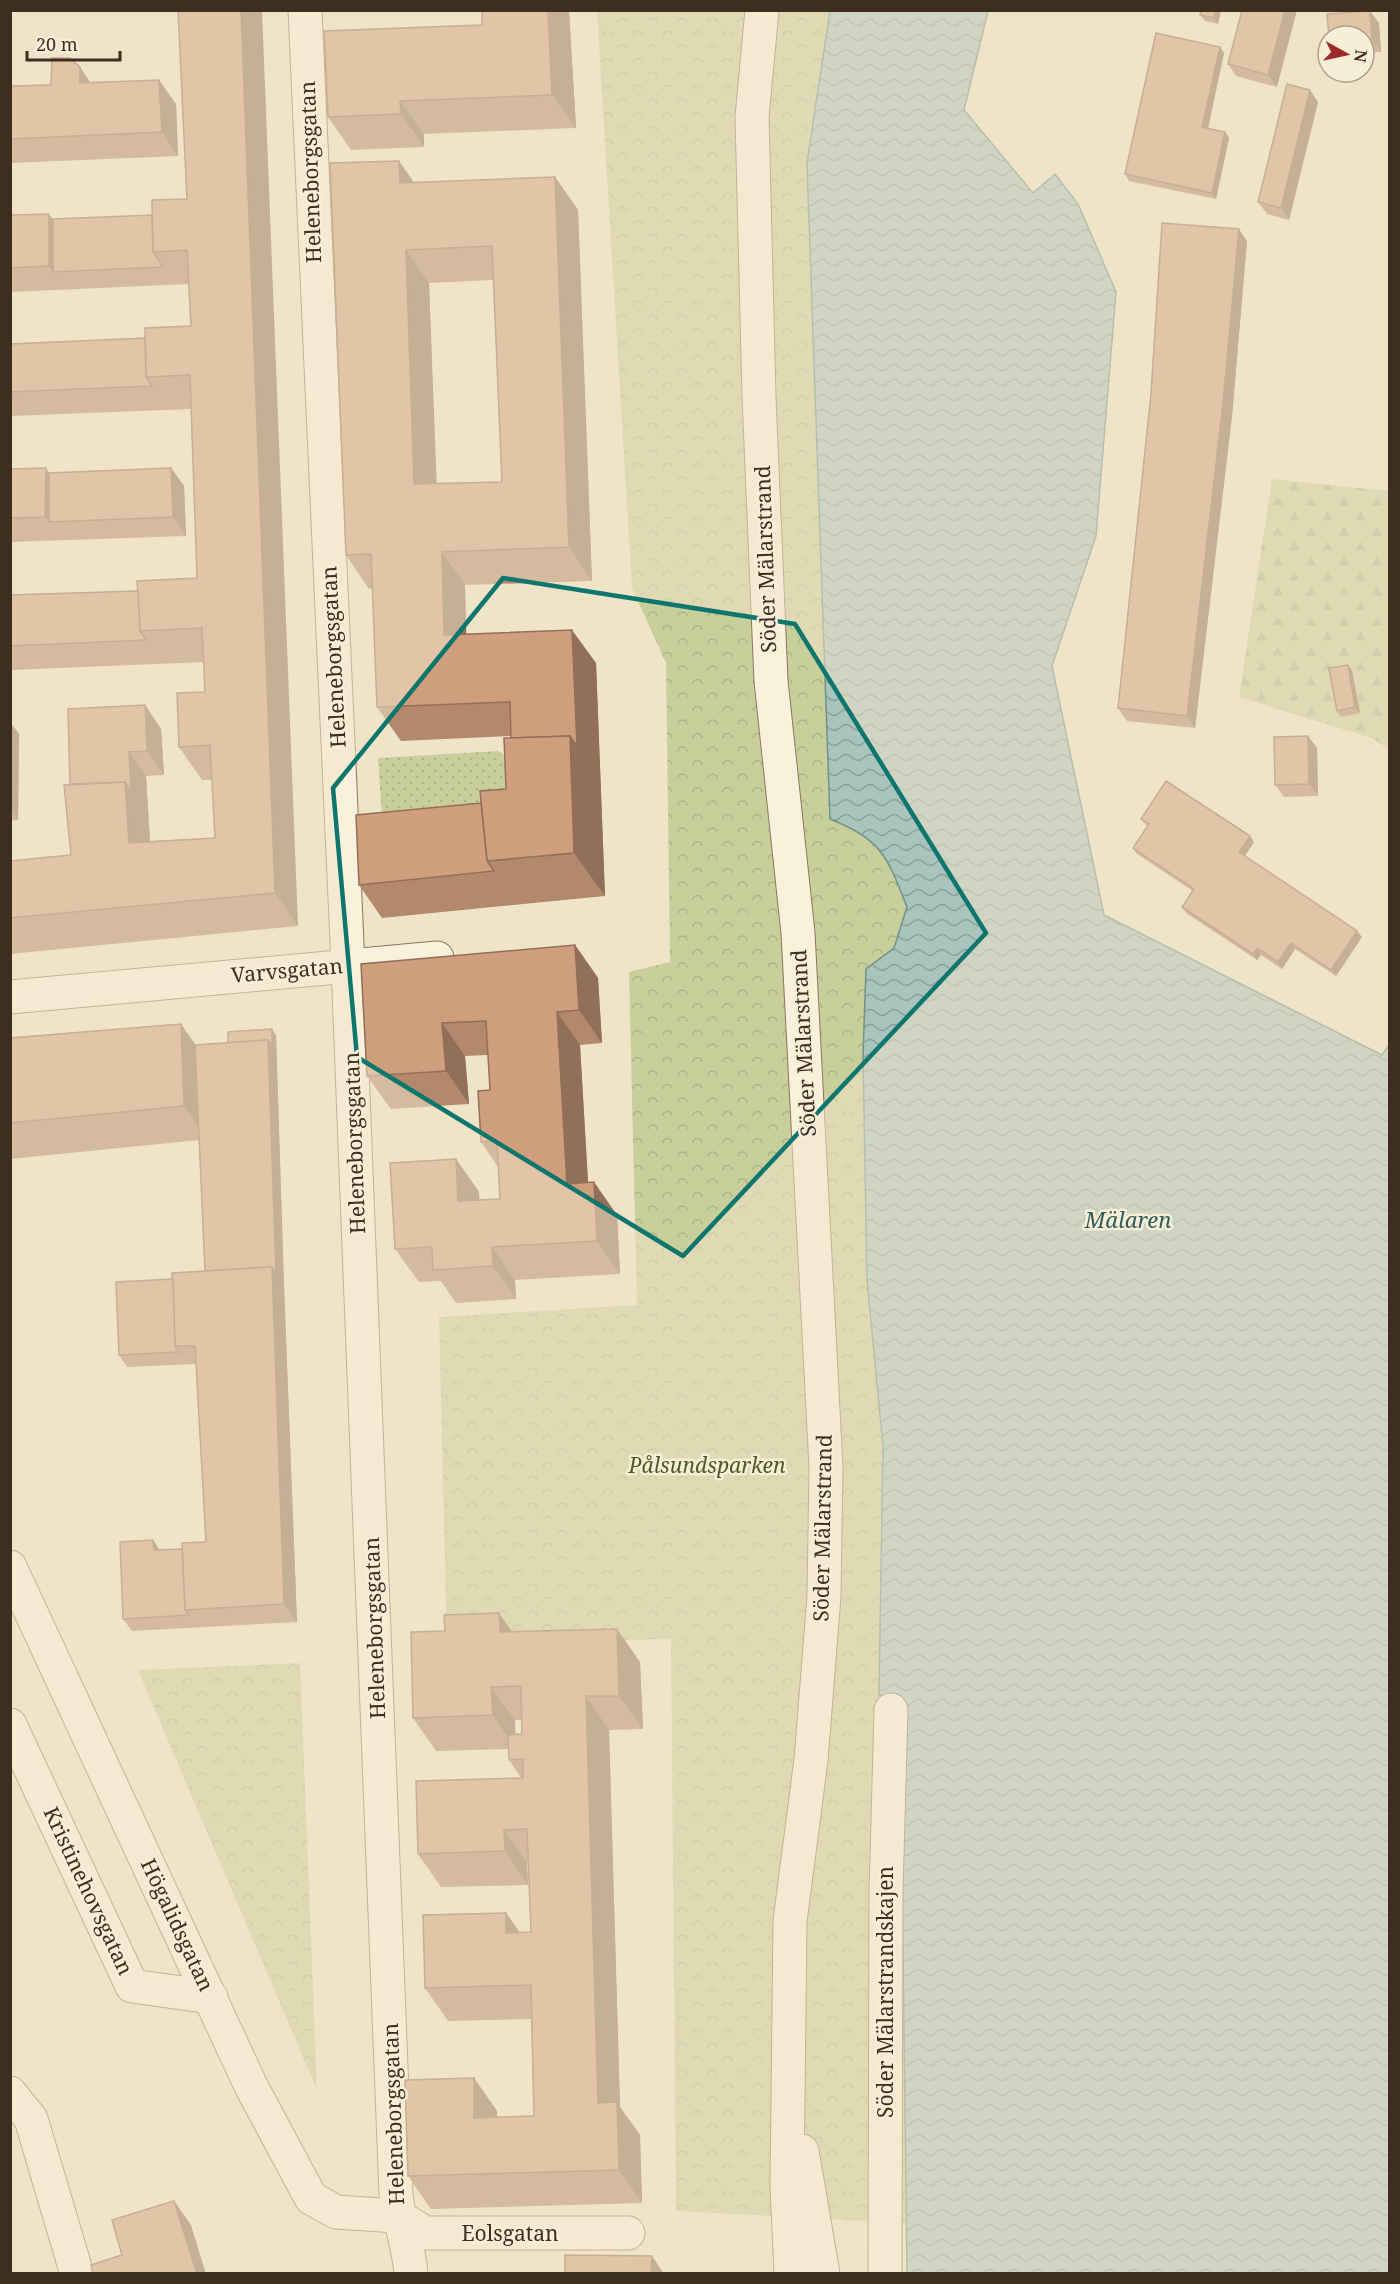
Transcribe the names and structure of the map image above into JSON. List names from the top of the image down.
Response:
{
  "streets": {
    "street": [
      "Heleneborgsgatan",
      "Söder Mälarstrand",
      "Varvsgatan",
      "Kristinehovsgatan",
      "Högalidsgatan",
      "Söder Mälarstrandskajen",
      "Eolsgatan"
    ]
  },
  "crossings": [
    ["Heleneborgsgatan", "Varvsgatan"],
    ["Heleneborgsgatan", "Högalidsgatan"],
    ["Heleneborgsgatan", "Eolsgatan"],
    ["Kristinehovsgatan", "Högalidsgatan"],
    ["Högalidsgatan", "Eolsgatan"]
  ],
  "water": ["Mälaren"],
  "parks": ["Pålsundsparken"],
  "scale_bar": "20 m",
  "north": "right"
}
